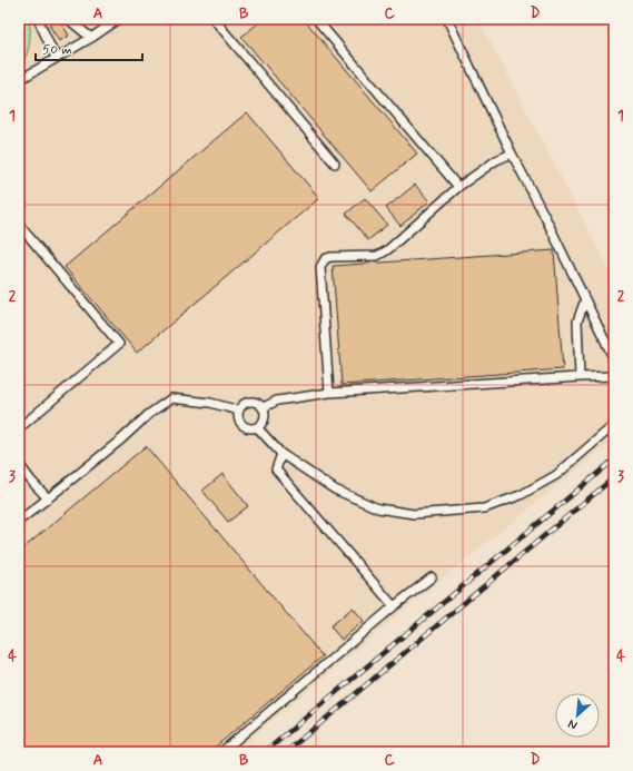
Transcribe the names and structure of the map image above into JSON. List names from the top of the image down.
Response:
{
  "scale_bar": "50 m",
  "north": "bottom left",
  "grid": {
    "columns": [
      "A",
      "B",
      "C",
      "D"
    ],
    "rows": [
      "1",
      "2",
      "3",
      "4"
    ]
  }
}
